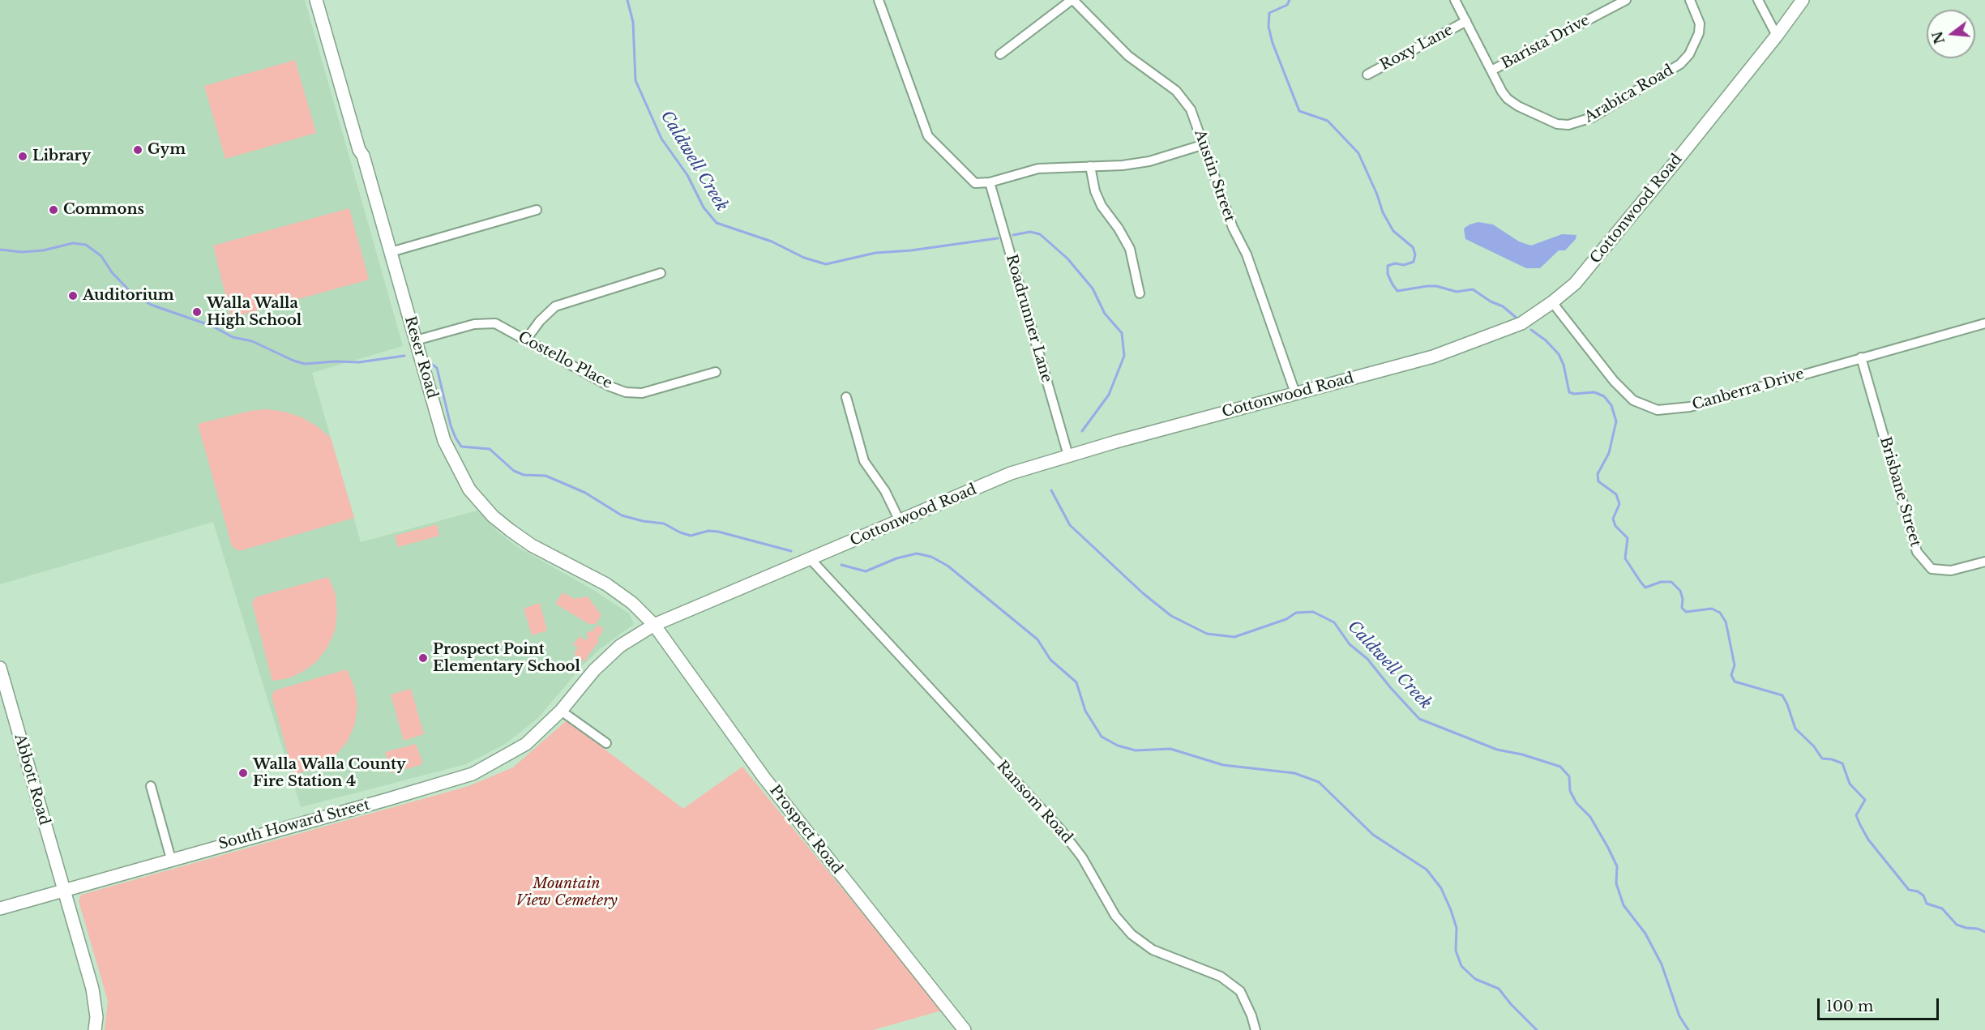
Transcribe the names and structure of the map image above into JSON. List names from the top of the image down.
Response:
{
  "streets": {
    "main road": [
      "Cottonwood Road",
      "Reser Road",
      "Abbott Road",
      "South Howard Street",
      "Prospect Road"
    ],
    "street": [
      "Barista Drive",
      "Roxy Lane",
      "Arabica Road",
      "Austin Street",
      "Roadrunner Lane",
      "Costello Place",
      "Canberra Drive",
      "Brisbane Street",
      "Ransom Road"
    ]
  },
  "crossings": [
    ["Barista Drive", "Arabica Road"],
    ["Roxy Lane", "Arabica Road"],
    ["Austin Street", "Cottonwood Road"],
    ["Cottonwood Road", "Roadrunner Lane"],
    ["Cottonwood Road", "Reser Road"],
    ["Cottonwood Road", "Canberra Drive"],
    ["Cottonwood Road", "Ransom Road"],
    ["Cottonwood Road", "South Howard Street"],
    ["Cottonwood Road", "Prospect Road"],
    ["Reser Road", "Costello Place"],
    ["Reser Road", "South Howard Street"],
    ["Reser Road", "Prospect Road"],
    ["Canberra Drive", "Brisbane Street"],
    ["Abbott Road", "South Howard Street"],
    ["South Howard Street", "Prospect Road"]
  ],
  "water": ["Caldwell Creek"],
  "parks": ["Mountain View Cemetery"],
  "places": [
    "Gym",
    "Library",
    "Commons",
    "Auditorium",
    "Walla Walla High School",
    "Prospect Point Elementary School",
    "Walla Walla County Fire Station 4"
  ],
  "scale_bar": "100 m",
  "north": "left"
}
